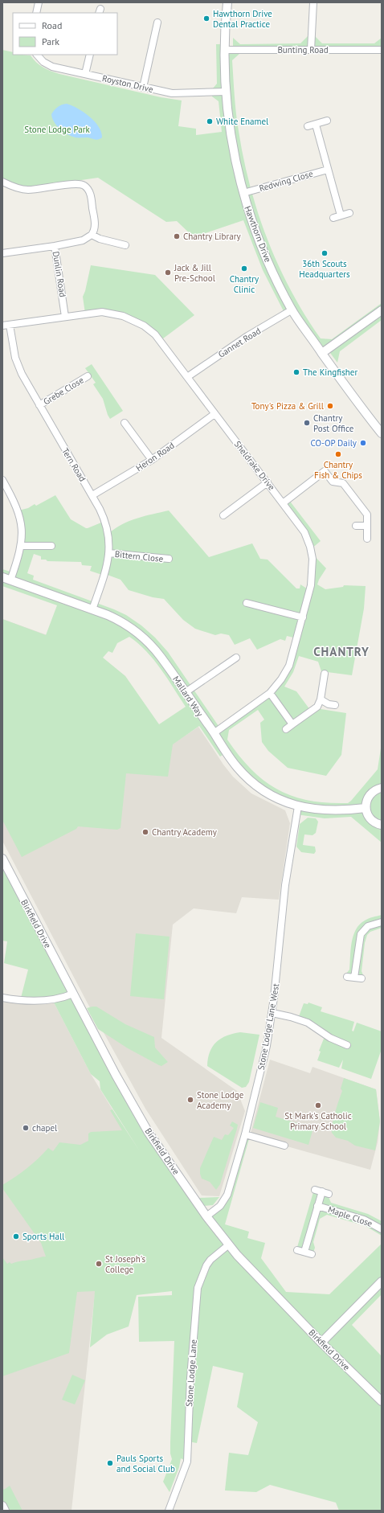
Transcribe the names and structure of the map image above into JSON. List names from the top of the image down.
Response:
{
  "streets": {
    "street": [
      "Bunting Road",
      "Royston Drive",
      "Redwing Close",
      "Hawthorn Drive",
      "Dunlin Road",
      "Gannet Road",
      "Grebe Close",
      "Heron Road",
      "Tern Road",
      "Sheldrake Drive",
      "Bittern Close",
      "Mallard Way",
      "Birkfield Drive",
      "Stone Lodge Lane West",
      "Maple Close",
      "Stone Lodge Lane"
    ]
  },
  "crossings": [
    ["Bunting Road", "Hawthorn Drive"],
    ["Royston Drive", "Hawthorn Drive"],
    ["Redwing Close", "Hawthorn Drive"],
    ["Hawthorn Drive", "Gannet Road"],
    ["Dunlin Road", "Sheldrake Drive"],
    ["Gannet Road", "Sheldrake Drive"],
    ["Grebe Close", "Tern Road"],
    ["Heron Road", "Tern Road"],
    ["Heron Road", "Sheldrake Drive"],
    ["Tern Road", "Sheldrake Drive"],
    ["Tern Road", "Bittern Close"],
    ["Tern Road", "Mallard Way"],
    ["Sheldrake Drive", "Mallard Way"],
    ["Mallard Way", "Stone Lodge Lane West"],
    ["Birkfield Drive", "Stone Lodge Lane West"],
    ["Birkfield Drive", "Stone Lodge Lane"]
  ],
  "districts": ["CHANTRY"],
  "parks": ["Stone Lodge Park"],
  "places": [
    "Hawthorn Drive Dental Practice",
    "White Enamel",
    "Chantry Library",
    "36th Scouts Headquarters",
    "Chantry Clinic",
    "Jack & Jill Pre-School",
    "The Kingfisher",
    "Tony's Pizza & Grill",
    "Chantry Post Office",
    "CO-OP Daily",
    "Chantry Fish & Chips",
    "Chantry Academy",
    "Stone Lodge Academy",
    "St Mark's Catholic Primary School",
    "chapel",
    "Sports Hall",
    "St Joseph's College",
    "Pauls Sports and Social Club"
  ],
  "legend": ["Road", "Park"]
}
